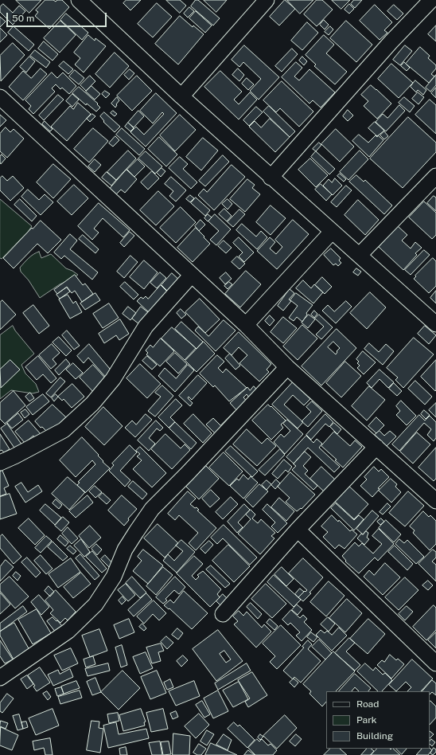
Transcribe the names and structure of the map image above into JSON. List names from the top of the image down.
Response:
{
  "legend": ["Road", "Park", "Building"],
  "scale_bar": "50 m"
}
